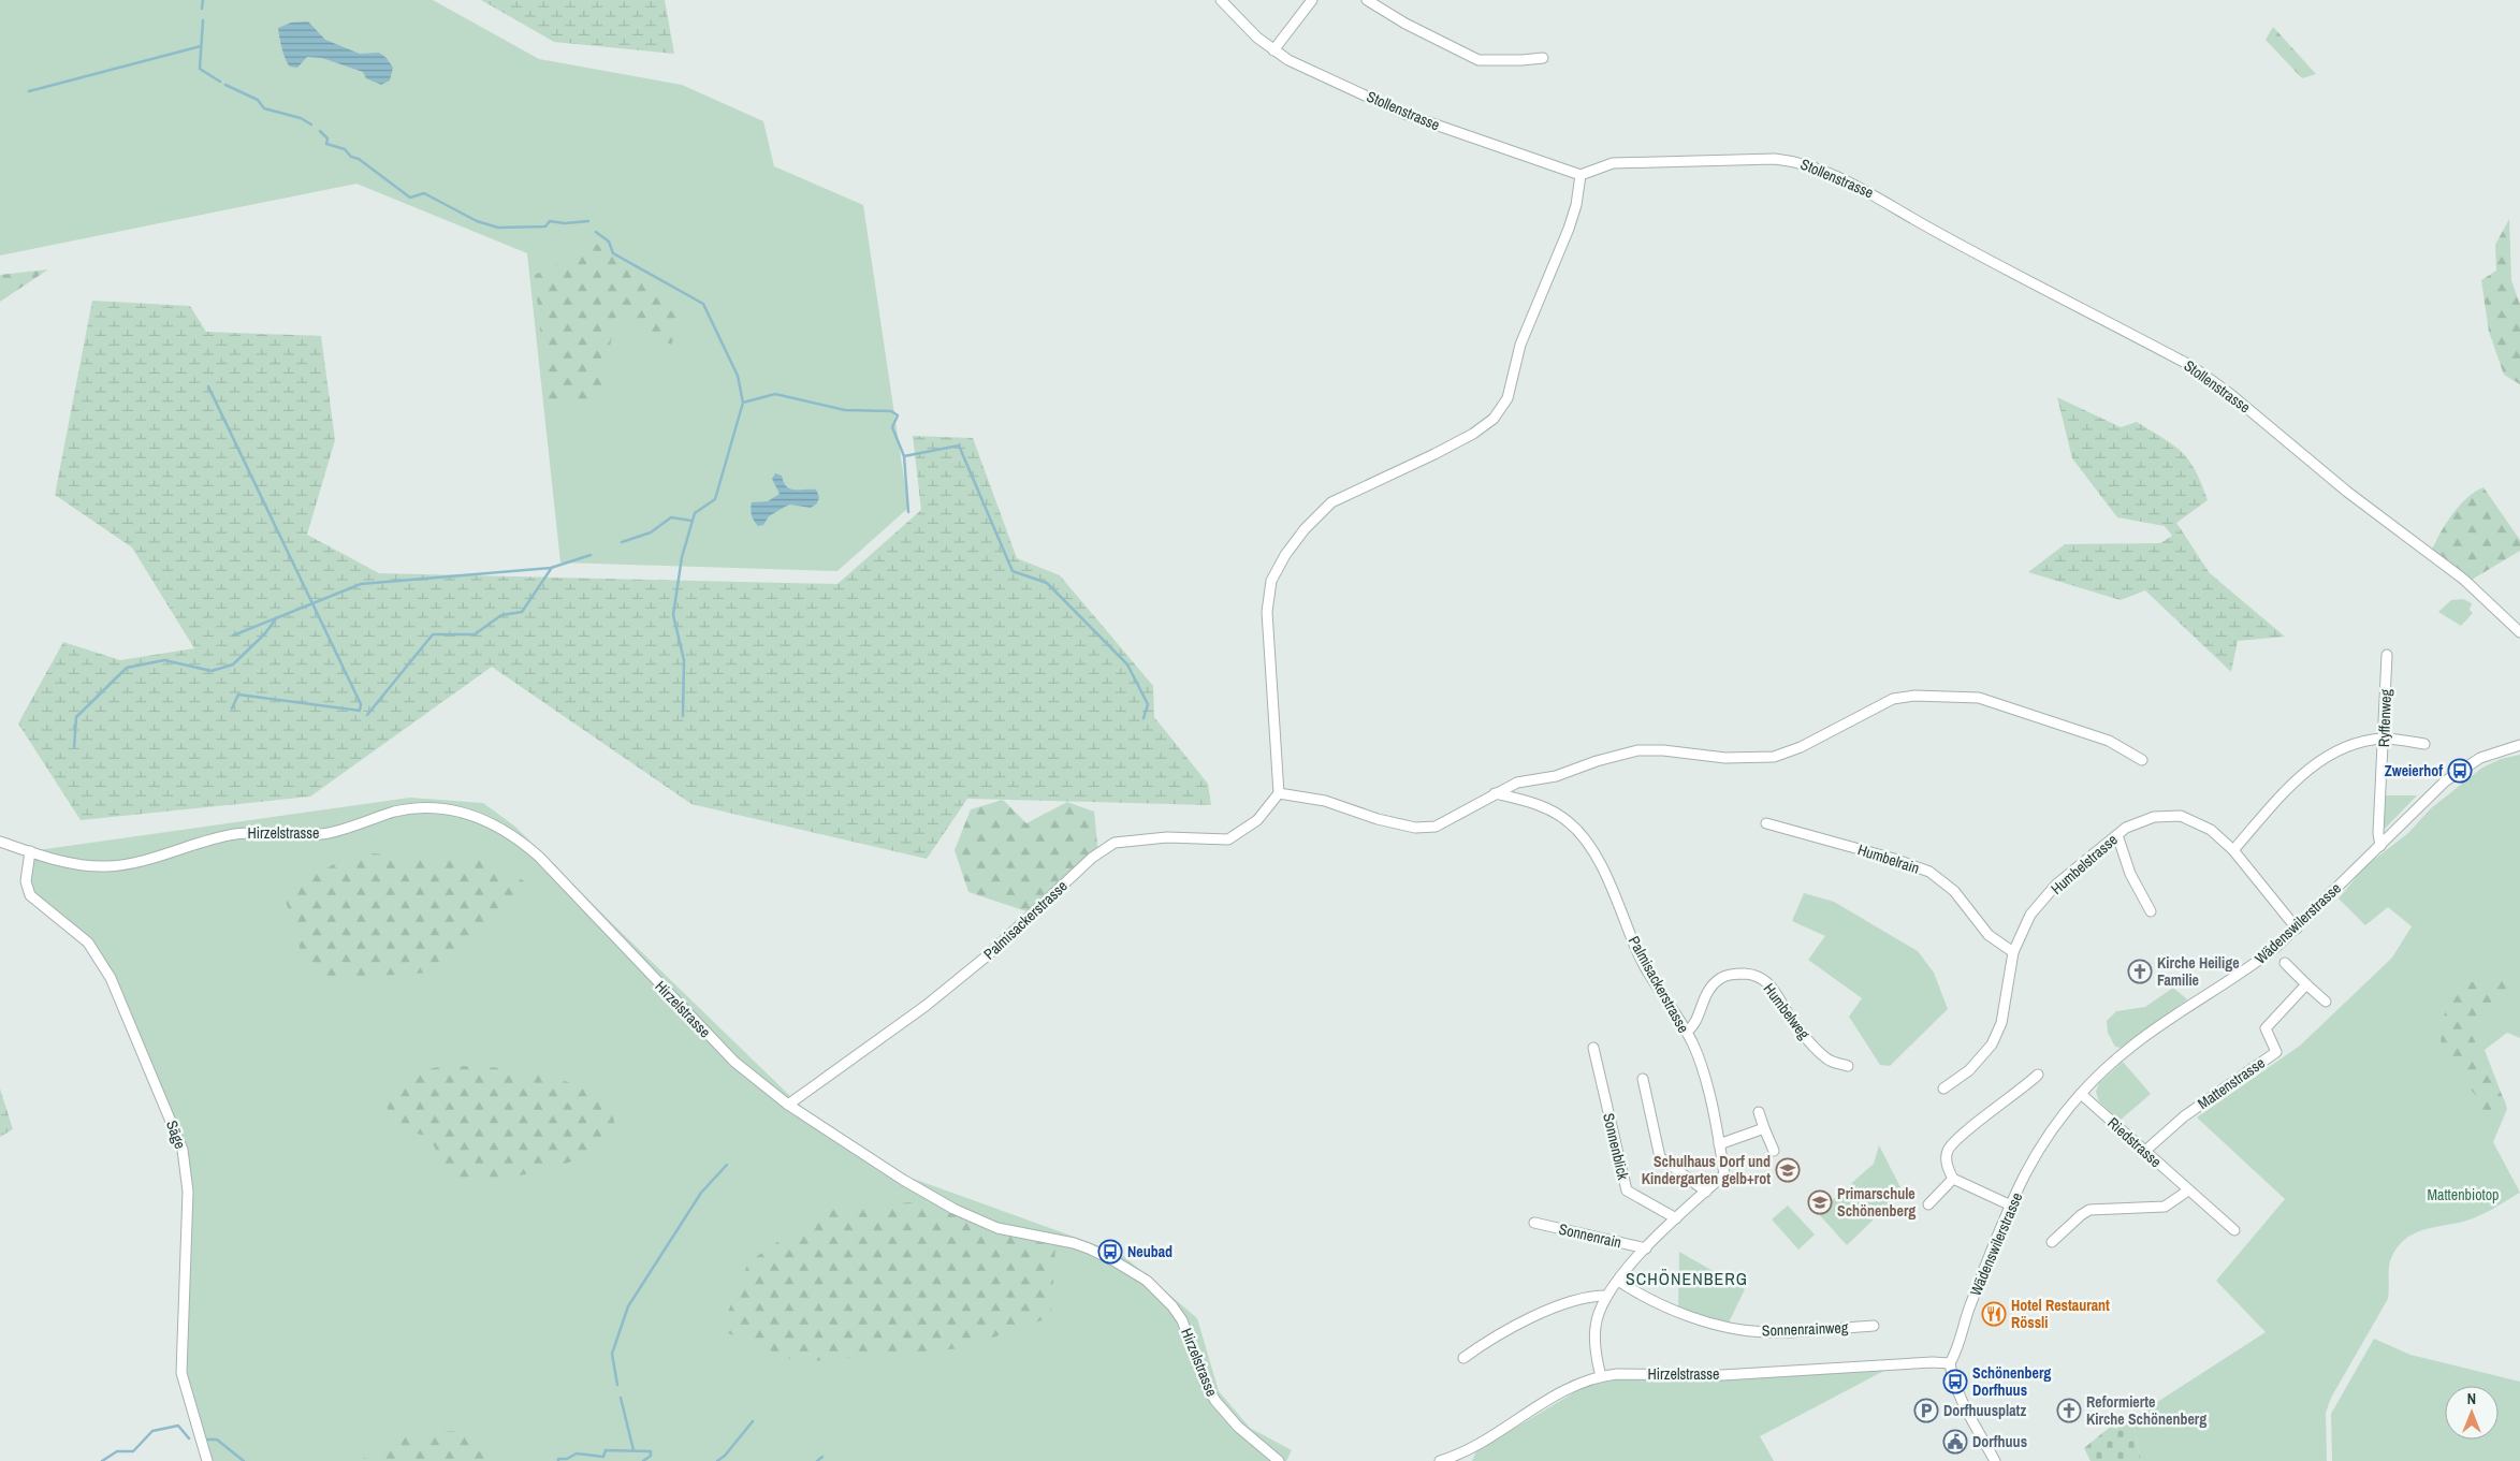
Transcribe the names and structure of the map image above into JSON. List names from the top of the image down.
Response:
{
  "streets": {
    "street": [
      "Stollenstrasse",
      "Ryffenweg",
      "Hirzelstrasse",
      "Humbelrain",
      "Humbelstrasse",
      "Palmisackerstrasse",
      "Wädenswilerstrasse",
      "Humbelweg",
      "Mattenstrasse",
      "Säge",
      "Riedstrasse",
      "Sonnenblick",
      "Sonnenrain",
      "Sonnenrainweg"
    ]
  },
  "crossings": [
    ["Ryffenweg", "Wädenswilerstrasse"],
    ["Hirzelstrasse", "Palmisackerstrasse"],
    ["Hirzelstrasse", "Wädenswilerstrasse"],
    ["Hirzelstrasse", "Säge"],
    ["Hirzelstrasse", "Sonnenrain"],
    ["Humbelrain", "Humbelstrasse"],
    ["Humbelstrasse", "Wädenswilerstrasse"],
    ["Palmisackerstrasse", "Humbelweg"],
    ["Palmisackerstrasse", "Sonnenrain"],
    ["Wädenswilerstrasse", "Riedstrasse"],
    ["Mattenstrasse", "Riedstrasse"],
    ["Sonnenblick", "Sonnenrain"],
    ["Sonnenrain", "Sonnenrainweg"]
  ],
  "districts": ["SCHÖNENBERG"],
  "parks": ["Mattenbiotop"],
  "places": {
    "bus stop": ["Zweierhof", "Neubad", "Schönenberg Dorfhuus"],
    "church": ["Kirche Heilige Familie", "Reformierte Kirche Schönenberg"],
    "school or university": ["Schulhaus Dorf und Kindergarten gelb+rot", "Primarschule Schönenberg"],
    "restaurant": ["Hotel Restaurant Rössli"],
    "parking": ["Dorfhuusplatz"],
    "public building": ["Dorfhuus"]
  },
  "north": "top"
}
